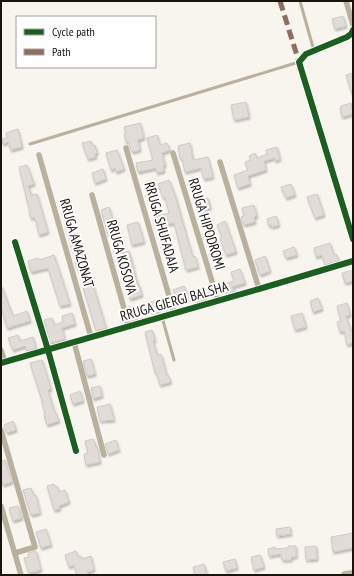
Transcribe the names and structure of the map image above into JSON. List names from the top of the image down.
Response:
{
  "streets": {
    "street": [
      "RRUGA HIPODROMI",
      "RRUGA SHUFADAJA",
      "RRUGA AMAZONAT",
      "RRUGA KOSOVA",
      "RRUGA GJERGJ BALSHA"
    ]
  },
  "crossings": [
    ["RRUGA HIPODROMI", "RRUGA GJERGJ BALSHA"],
    ["RRUGA SHUFADAJA", "RRUGA GJERGJ BALSHA"],
    ["RRUGA AMAZONAT", "RRUGA GJERGJ BALSHA"],
    ["RRUGA KOSOVA", "RRUGA GJERGJ BALSHA"]
  ],
  "legend": ["Cycle path", "Path"]
}
